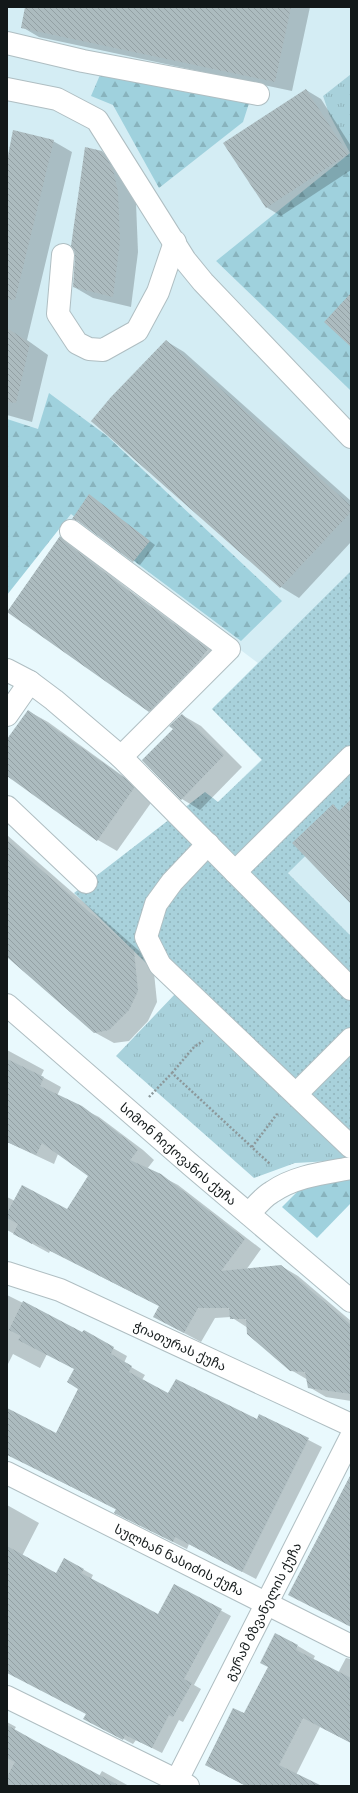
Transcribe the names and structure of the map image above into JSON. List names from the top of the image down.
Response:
{
  "streets": {
    "street": [
      "სიმონ ჩიქოვანის ქუჩა",
      "ჭიათურას ქუჩა",
      "სულხან ნასიძის ქუჩა",
      "გურამ ბზვანელის ქუჩა"
    ]
  },
  "crossings": [
    ["სულხან ნასიძის ქუჩა", "გურამ ბზვანელის ქუჩა"]
  ]
}
